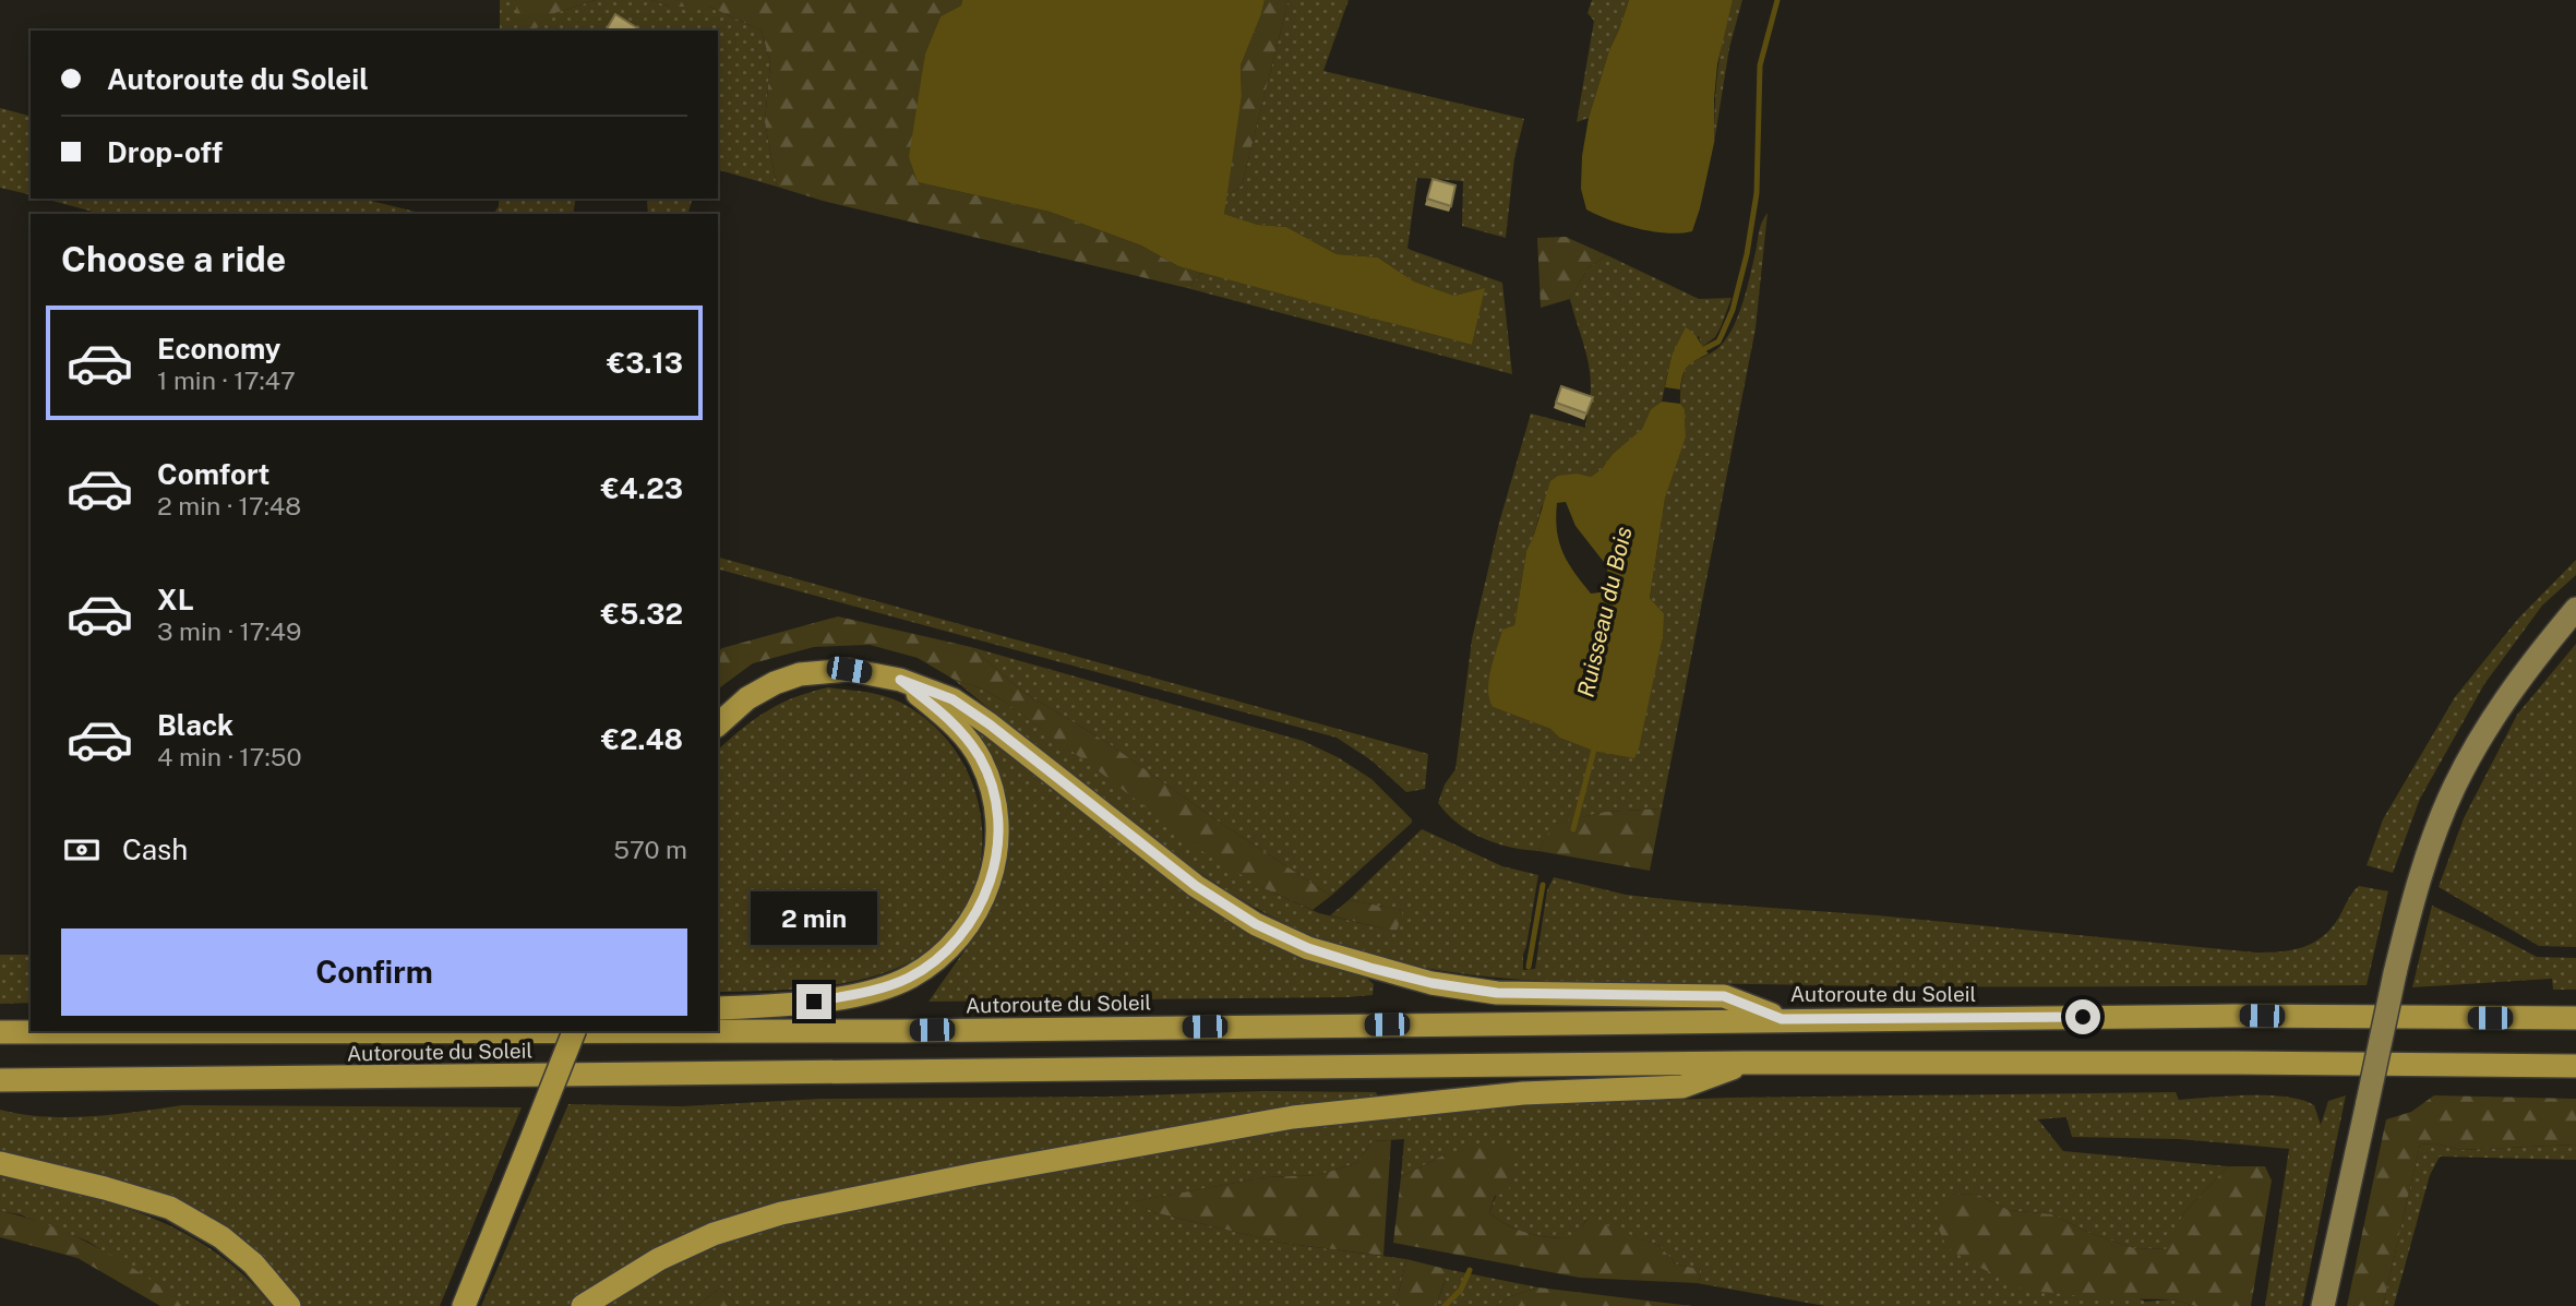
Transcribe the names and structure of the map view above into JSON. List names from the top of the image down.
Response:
{
  "streets": {
    "highway": ["Autoroute du Soleil"]
  },
  "water": ["Ruisseau du Bois"],
  "page": {
    "banner": ["Autoroute du Soleil", "Drop-off"],
    "heading": "Choose a ride",
    "list": [
      {
        "name": "Economy",
        "note": "1 min · 17:47",
        "value": "€3.13"
      },
      {
        "name": "Comfort",
        "note": "2 min · 17:48",
        "value": "€4.23"
      },
      {
        "name": "XL",
        "note": "3 min · 17:49",
        "value": "€5.32"
      },
      {
        "name": "Black",
        "note": "4 min · 17:50",
        "value": "€2.48"
      }
    ],
    "pay": ["Cash", "570 m"],
    "bubble": "2 min",
    "buttons": "Confirm"
  }
}
